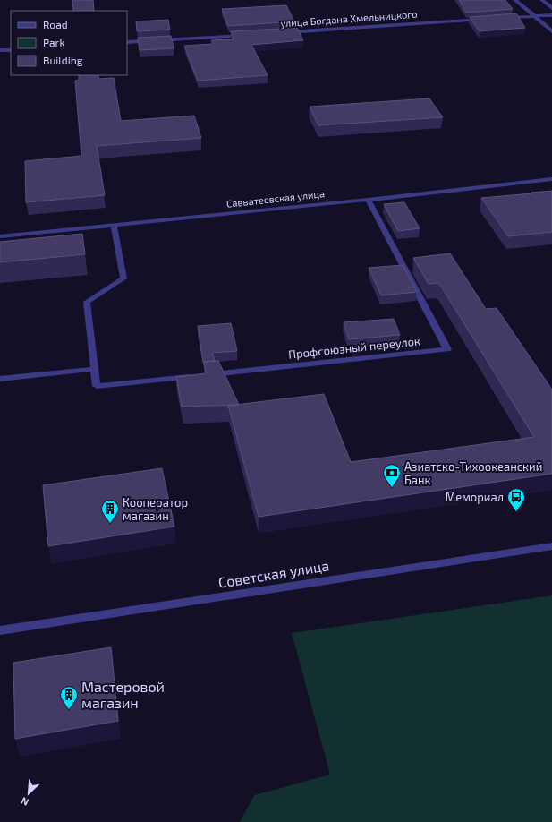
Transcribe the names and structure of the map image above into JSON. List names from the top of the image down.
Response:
{
  "streets": {
    "street": [
      "улица Богдана Хмельницкого",
      "Савватеевская улица",
      "Профсоюзный переулок",
      "Советская улица"
    ]
  },
  "crossings": [
    ["Савватеевская улица", "Профсоюзный переулок"]
  ],
  "places": {
    "bank": ["Азиатско-Тихоокеанский Банк"],
    "bus stop": ["Мемориал"],
    "building": ["Кооператор магазин", "Мастеровой магазин"]
  },
  "legend": ["Road", "Park", "Building"],
  "north": "bottom left"
}
